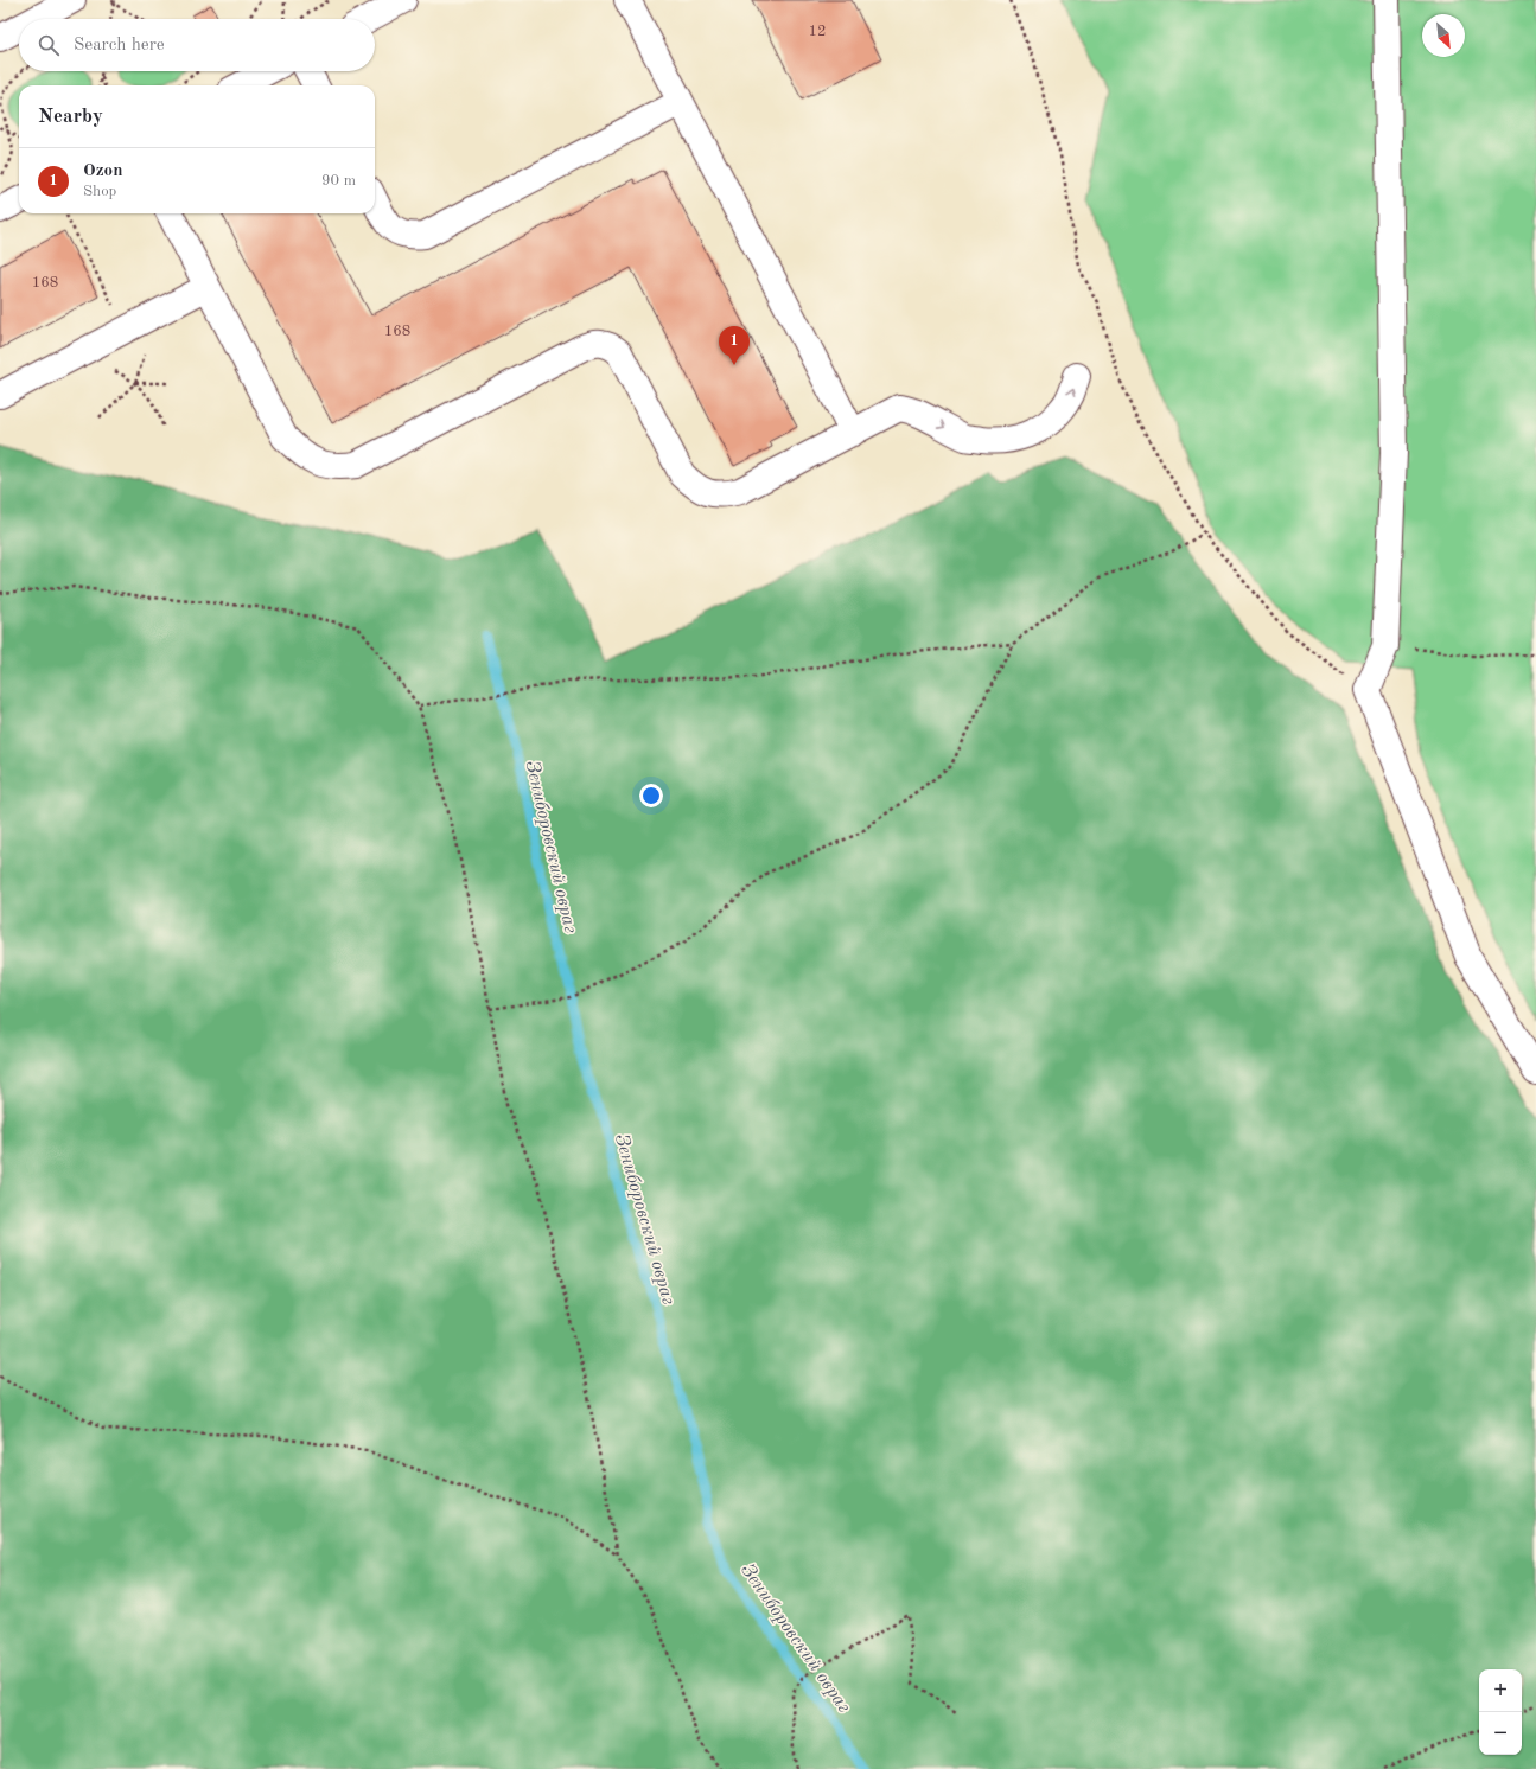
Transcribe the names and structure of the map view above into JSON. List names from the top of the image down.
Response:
{
  "water": ["Зениборовский овраг"],
  "house_numbers": ["12", "168", "168"],
  "north": "bottom right",
  "page": {
    "search": "Search here",
    "heading": "Nearby",
    "list": [
      {
        "mark": "1",
        "name": "Ozon",
        "note": "Shop",
        "value": "90 m"
      }
    ],
    "pins": "1",
    "map_buttons": ["+", "−"]
  }
}
